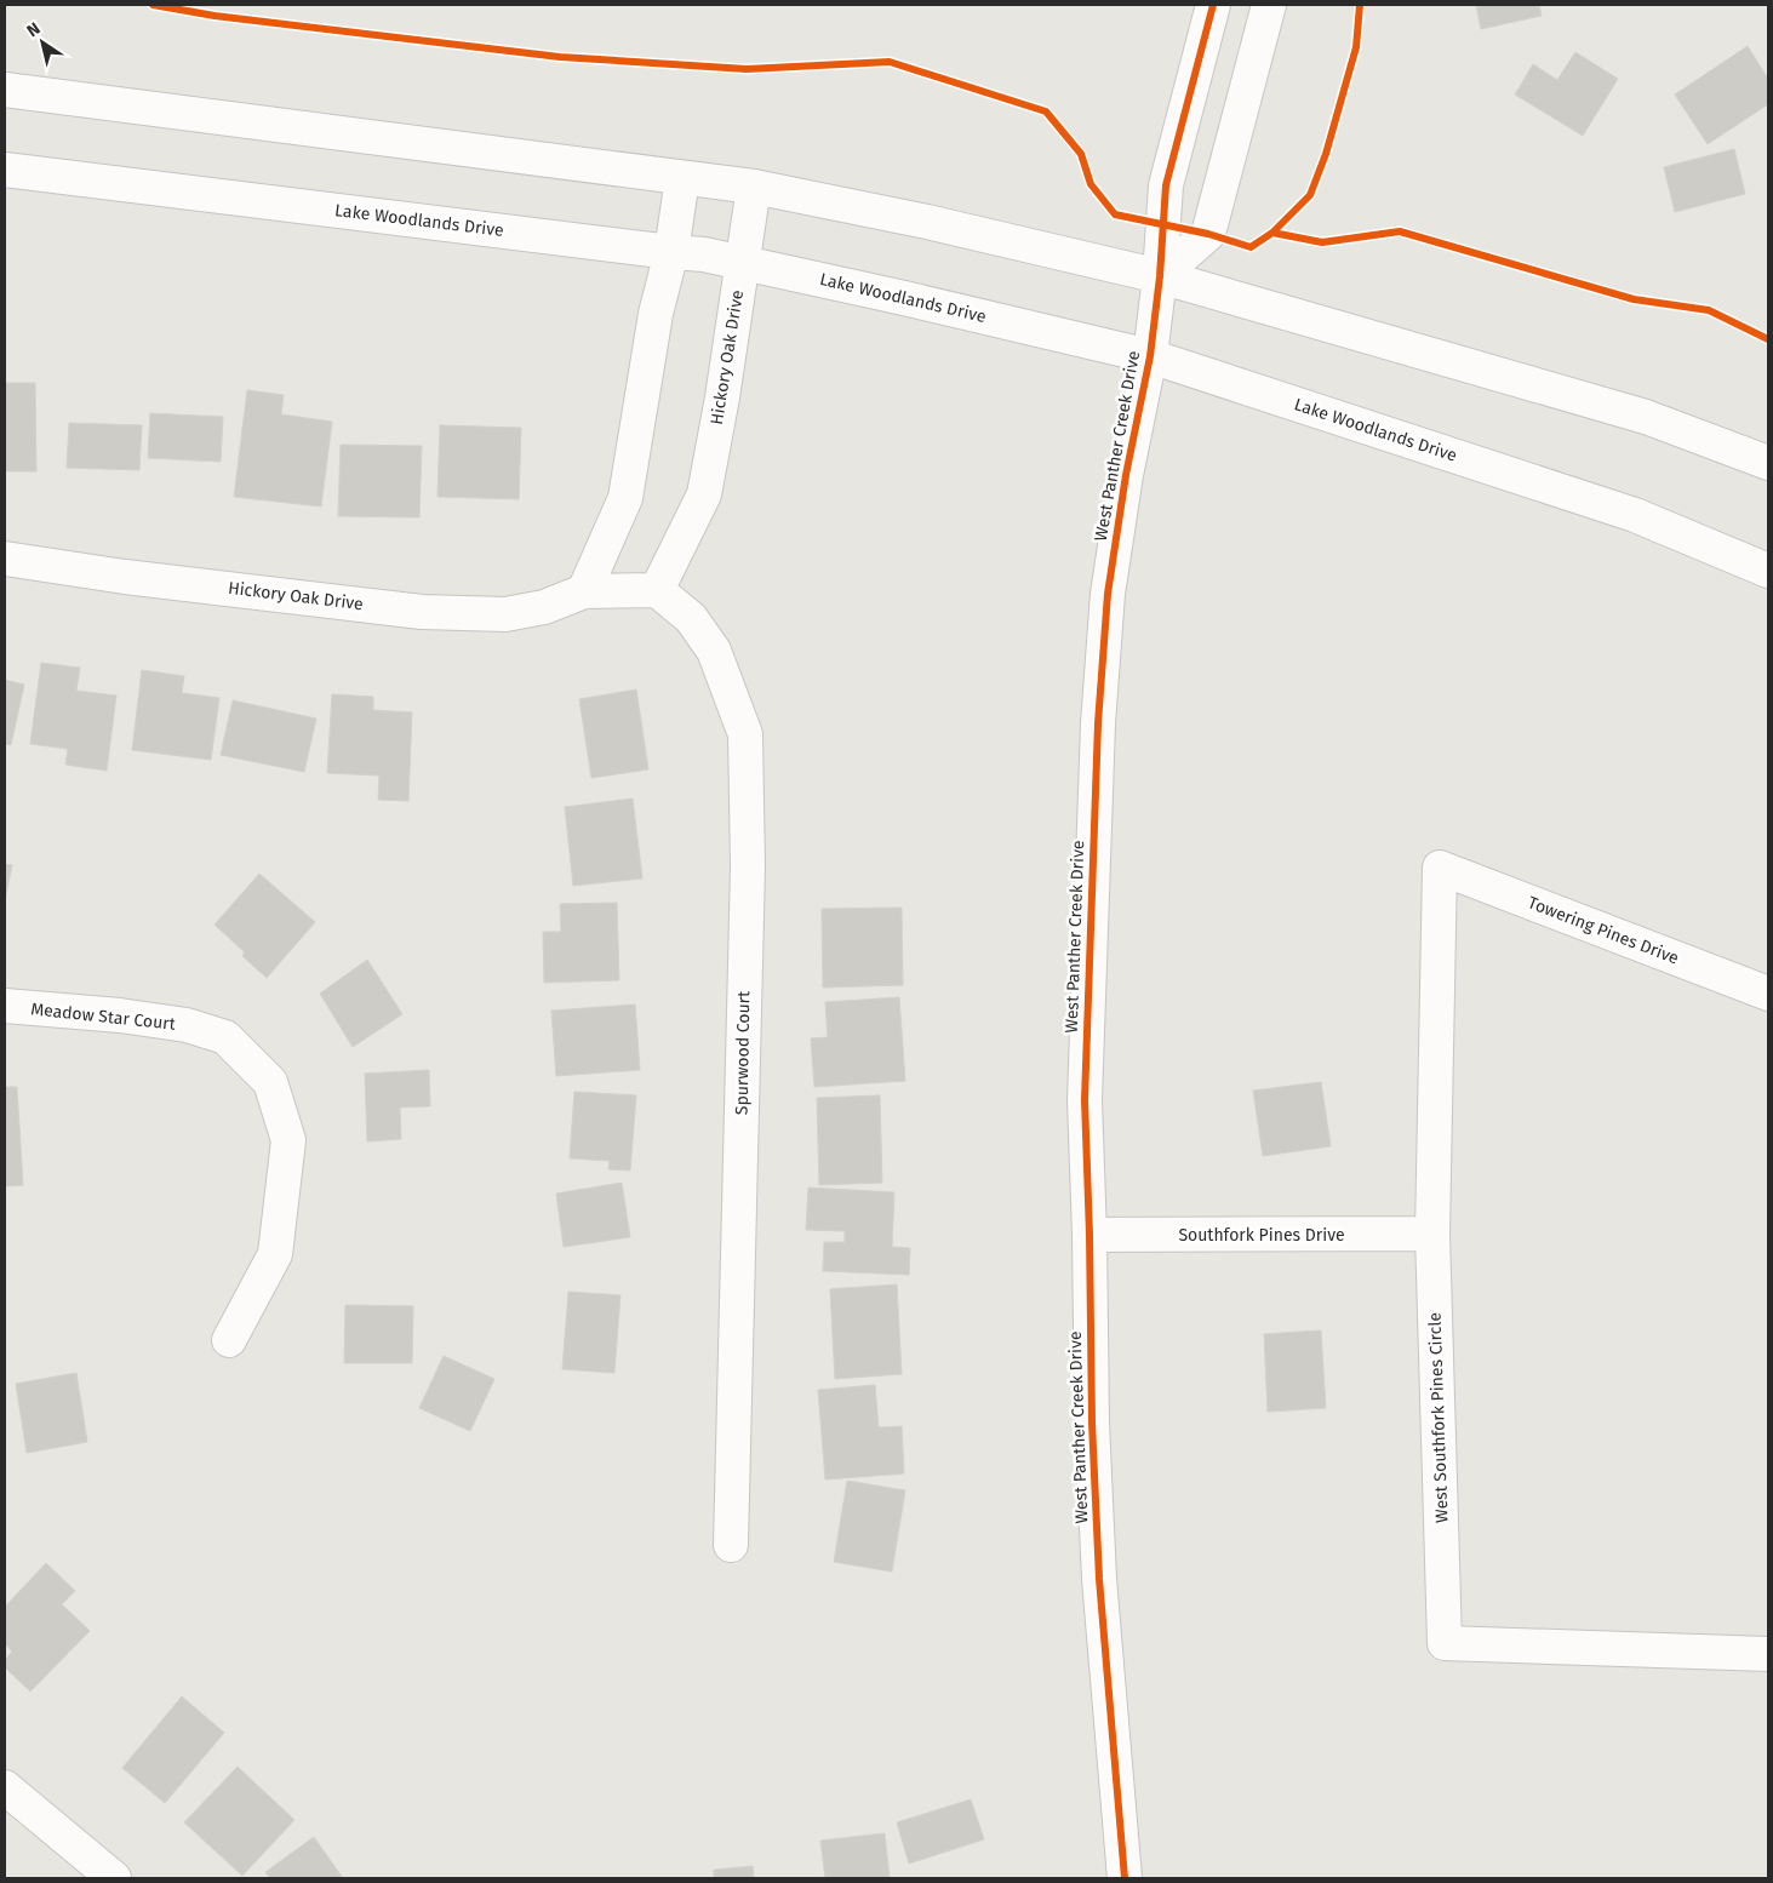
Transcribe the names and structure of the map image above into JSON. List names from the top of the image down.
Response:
{
  "streets": {
    "street": [
      "Lake Woodlands Drive",
      "Hickory Oak Drive",
      "West Panther Creek Drive",
      "Towering Pines Drive",
      "Meadow Star Court",
      "Spurwood Court",
      "Southfork Pines Drive",
      "West Southfork Pines Circle"
    ]
  },
  "crossings": [
    ["Lake Woodlands Drive", "Hickory Oak Drive"],
    ["Lake Woodlands Drive", "West Panther Creek Drive"],
    ["Hickory Oak Drive", "Spurwood Court"],
    ["West Panther Creek Drive", "Southfork Pines Drive"],
    ["Towering Pines Drive", "West Southfork Pines Circle"],
    ["Southfork Pines Drive", "West Southfork Pines Circle"]
  ],
  "north": "top left"
}
